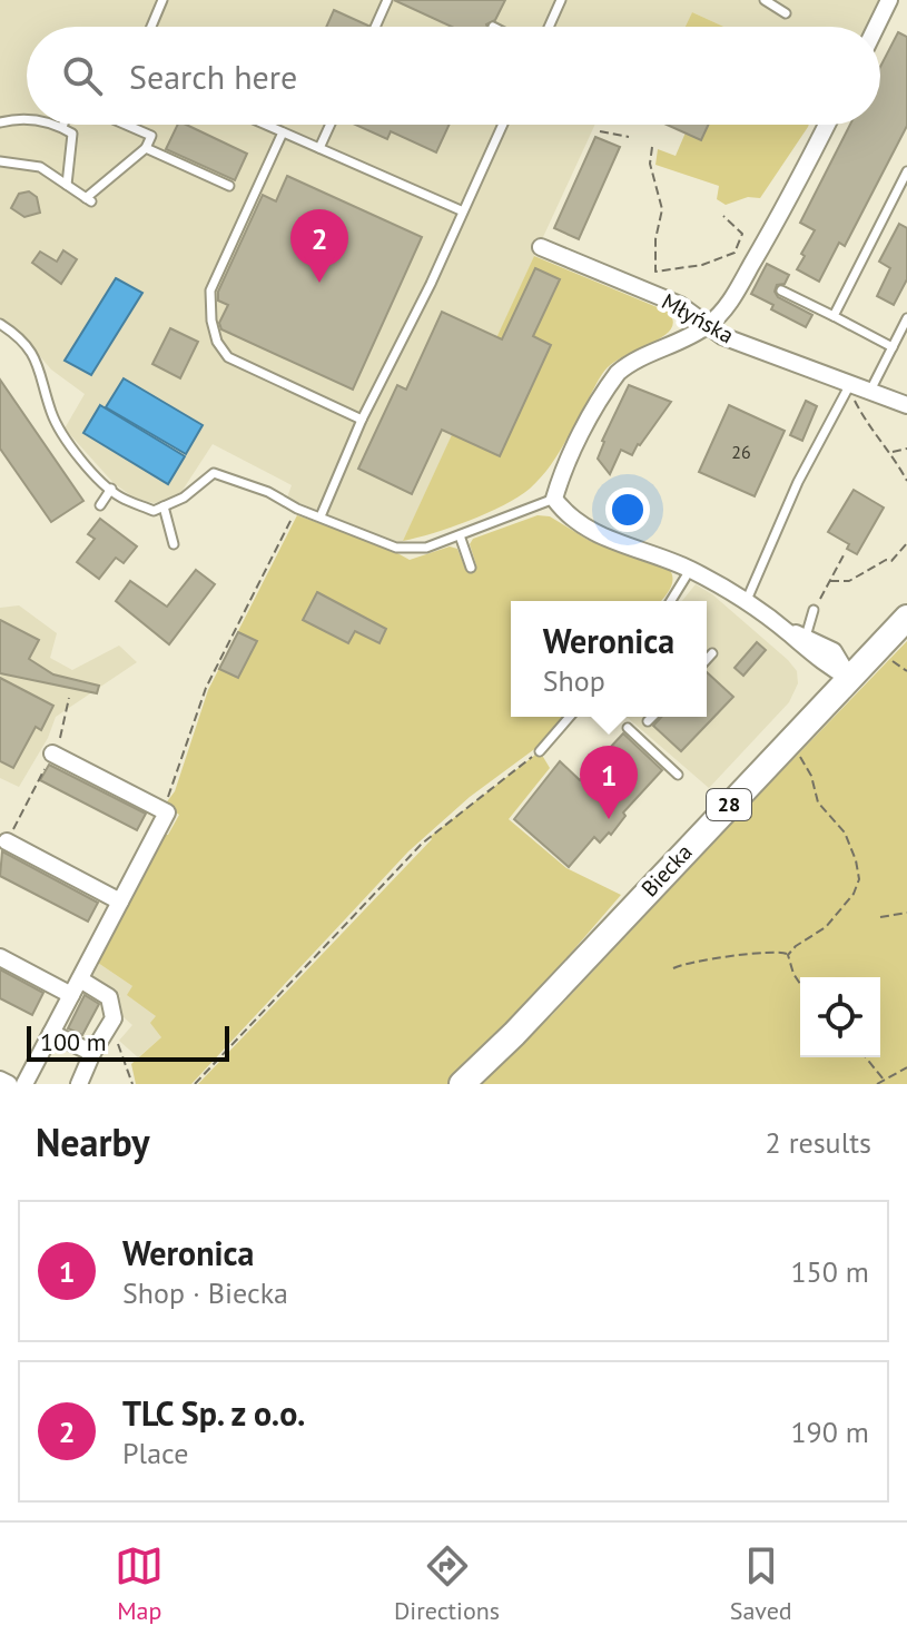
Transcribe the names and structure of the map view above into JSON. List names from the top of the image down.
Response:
{
  "streets": {
    "main road": ["28", "Biecka"],
    "street": ["Młyńska"]
  },
  "house_numbers": ["26"],
  "scale_bar": "100 m",
  "page": {
    "search": "Search here",
    "pins": ["2", "1"],
    "popup": ["Weronica", "Shop"],
    "scale": "100 m",
    "heading": ["Nearby", "2 results"],
    "list": [
      {
        "mark": "1",
        "name": "Weronica",
        "note": "Shop · Biecka",
        "value": "150 m"
      },
      {
        "mark": "2",
        "name": "TLC Sp. z o.o.",
        "note": "Place",
        "value": "190 m"
      }
    ],
    "nav": ["Map", "Directions", "Saved"]
  }
}
